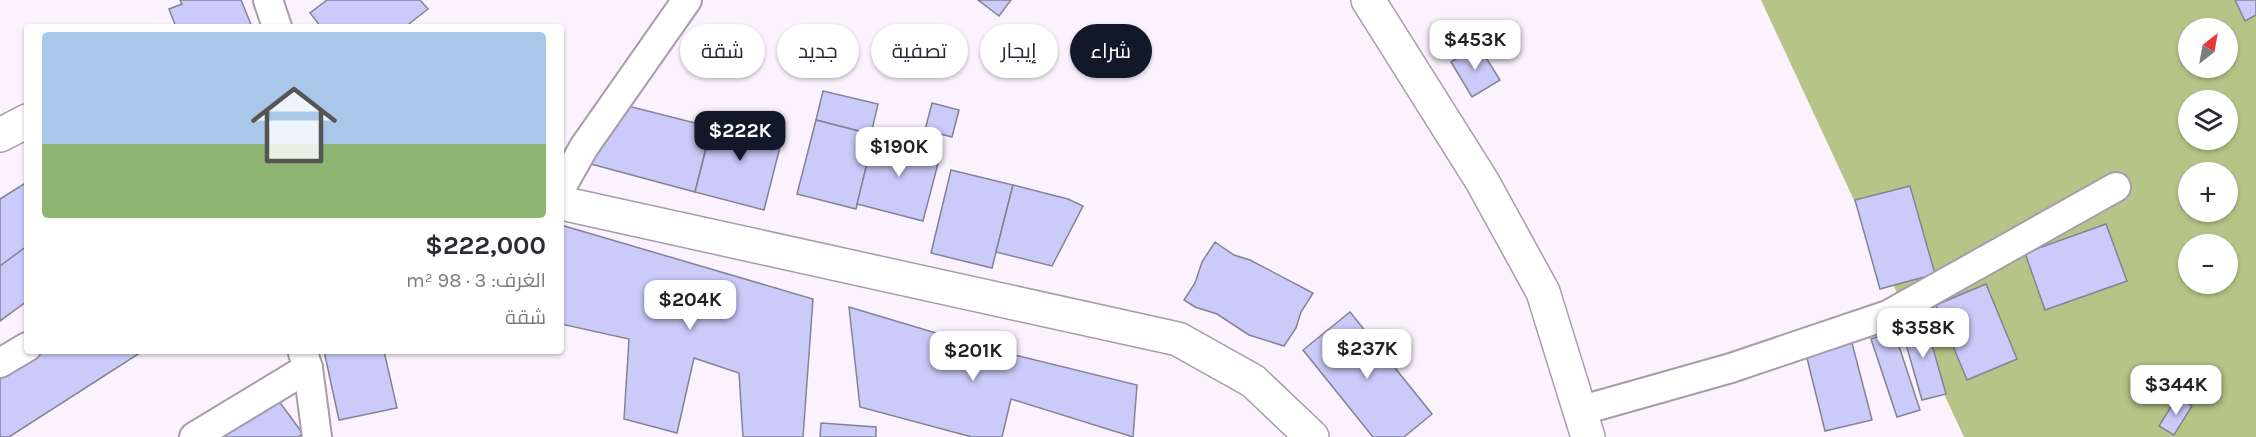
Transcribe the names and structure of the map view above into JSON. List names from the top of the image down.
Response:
{
  "north": "top right",
  "page": {
    "map_buttons": ["+", "−"],
    "price": [
      "$453K",
      "$222K",
      "$190K",
      "$204K",
      "$358K",
      "$237K",
      "$201K",
      "$344K"
    ],
    "chip": [
      "شراء",
      "إيجار",
      "تصفية",
      "جديد",
      "شقة"
    ],
    "list": [
      {
        "name": "$222,000",
        "note": "الغرف: 3 · 98 m² · شقة"
      }
    ]
  }
}
